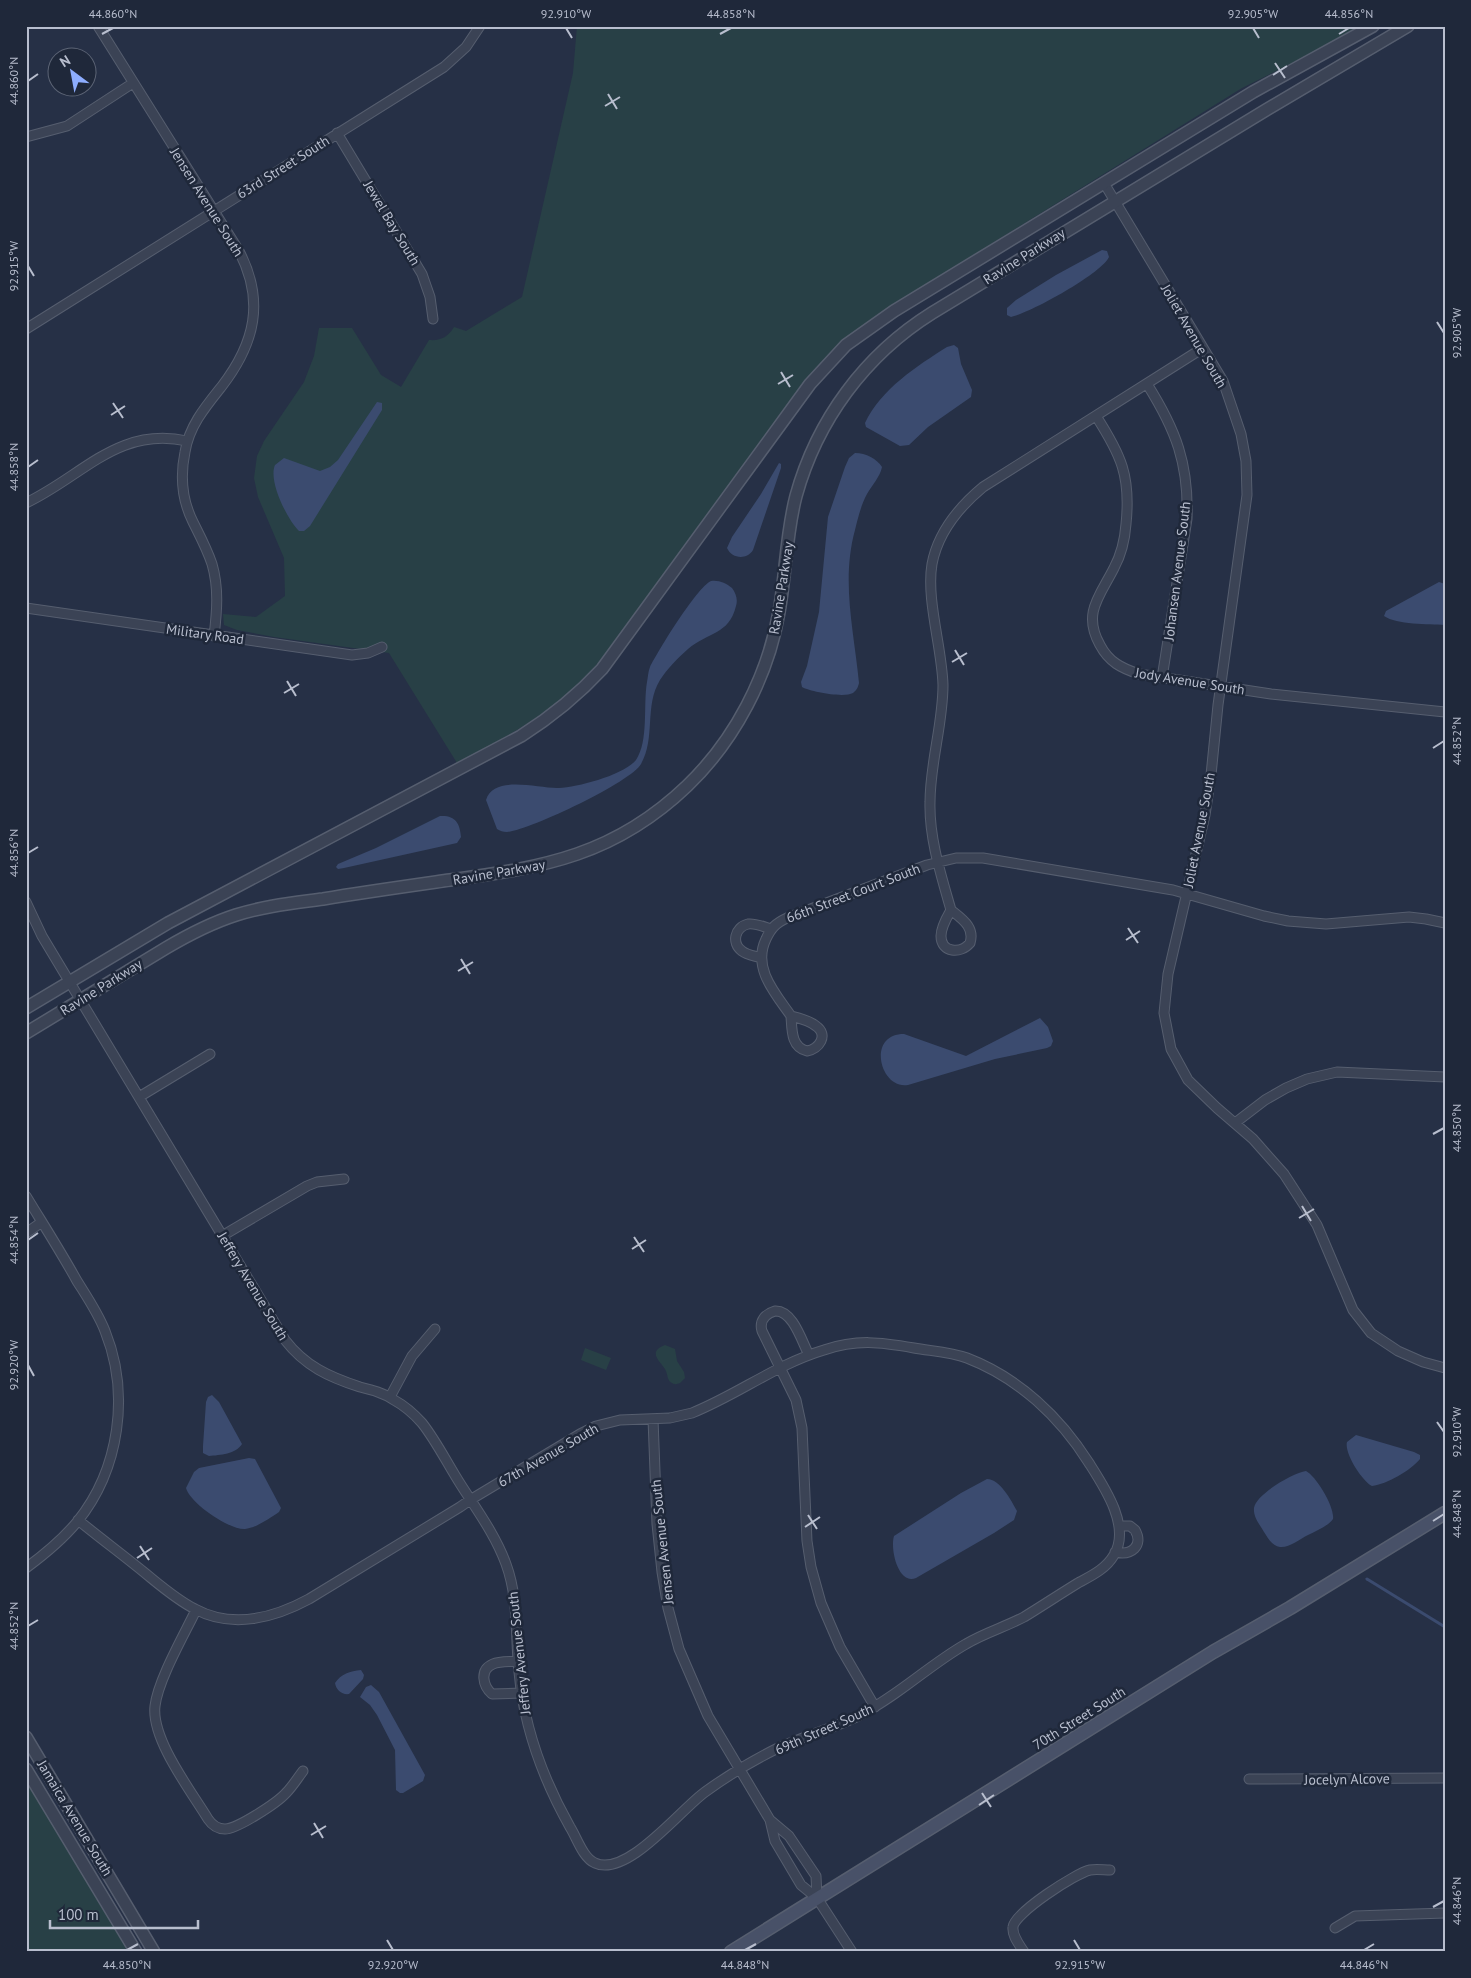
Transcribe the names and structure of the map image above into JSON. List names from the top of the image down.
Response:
{
  "streets": {
    "main road": ["70th Street South"],
    "street": [
      "63rd Street South",
      "Jensen Avenue South",
      "Jewel Bay South",
      "Ravine Parkway",
      "Joliet Avenue South",
      "Johansen Avenue South",
      "Military Road",
      "Jody Avenue South",
      "66th Street Court South",
      "Jeffery Avenue South",
      "67th Avenue South",
      "69th Street South",
      "Jocelyn Alcove",
      "Jamaica Avenue South"
    ]
  },
  "crossings": [
    ["63rd Street South", "Jensen Avenue South"],
    ["63rd Street South", "Jewel Bay South"],
    ["Jensen Avenue South", "Military Road"],
    ["Jensen Avenue South", "67th Avenue South"],
    ["Jensen Avenue South", "70th Street South"],
    ["Jensen Avenue South", "69th Street South"],
    ["Ravine Parkway", "Joliet Avenue South"],
    ["Ravine Parkway", "Jeffery Avenue South"],
    ["Joliet Avenue South", "Jody Avenue South"],
    ["Joliet Avenue South", "66th Street Court South"],
    ["Johansen Avenue South", "Jody Avenue South"],
    ["Jeffery Avenue South", "67th Avenue South"],
    ["Jeffery Avenue South", "69th Street South"]
  ],
  "scale_bar": "100 m",
  "north": "top left",
  "coordinates": [
    "44.860°N",
    "92.910°W",
    "44.858°N",
    "92.905°W",
    "44.856°N",
    "92.915°W",
    "44.852°N",
    "44.850°N",
    "44.854°N",
    "92.920°W",
    "44.848°N",
    "44.846°N"
  ]
}
